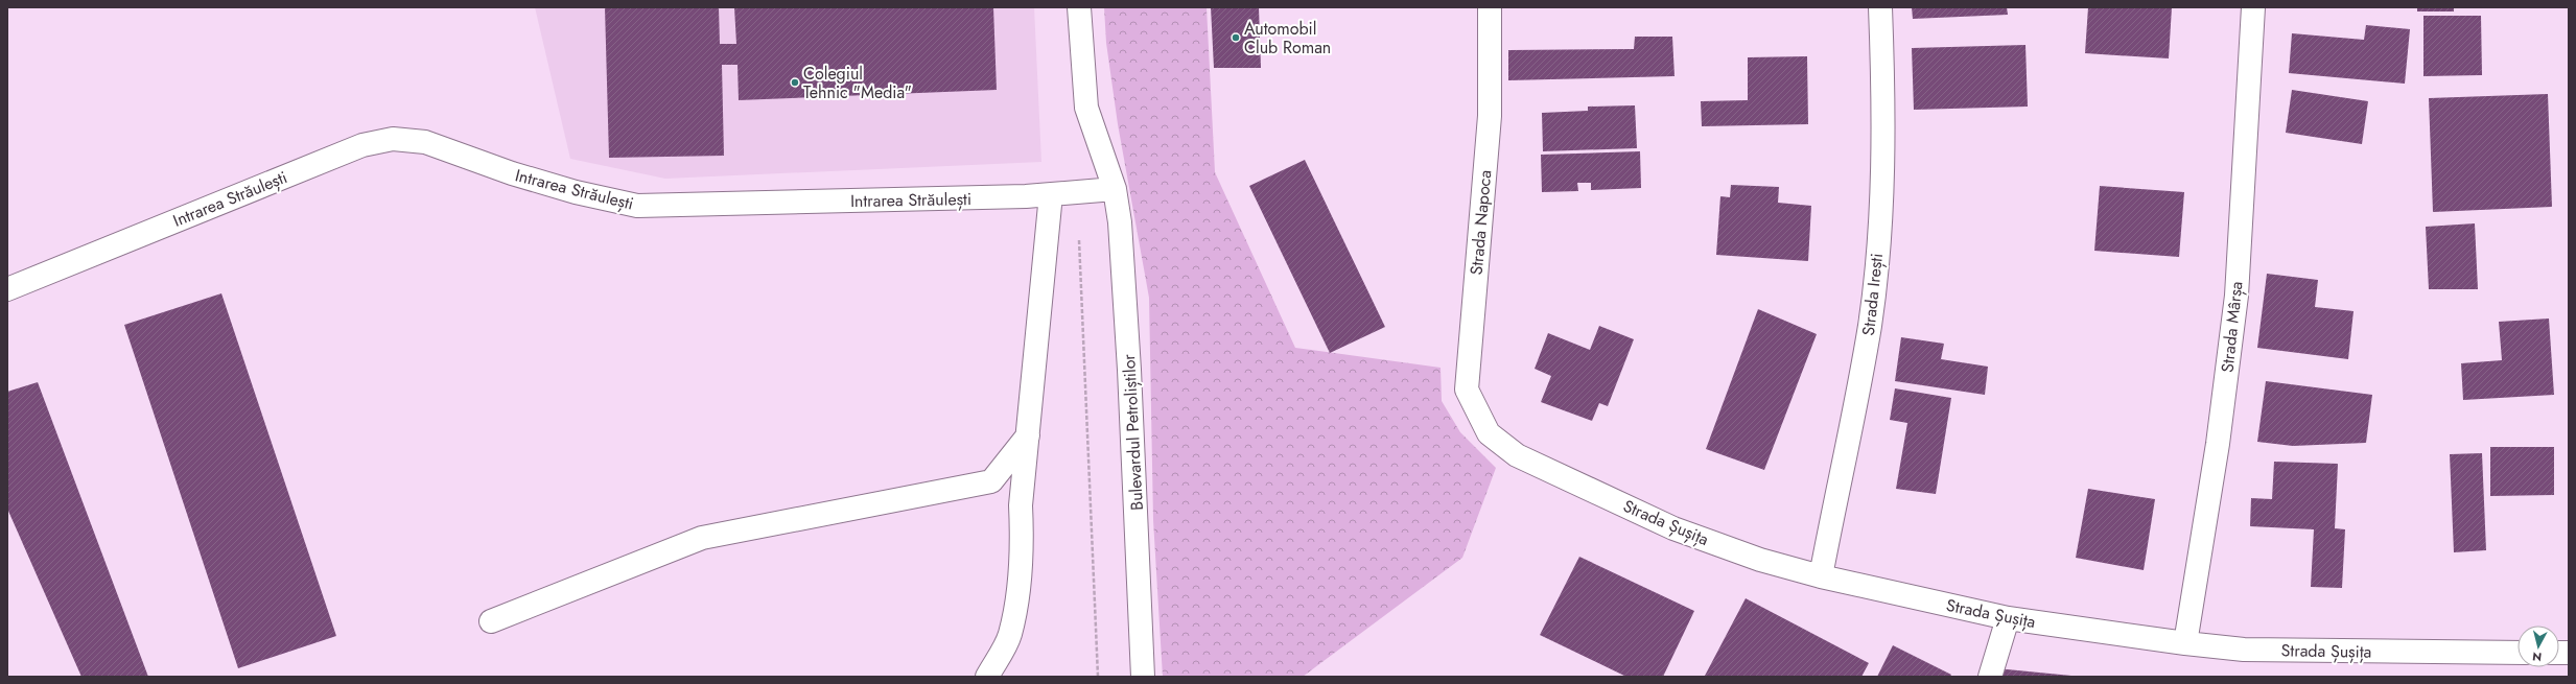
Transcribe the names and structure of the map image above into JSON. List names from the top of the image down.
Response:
{
  "streets": {
    "street": [
      "Intrarea Străulești",
      "Strada Napoca",
      "Strada Irești",
      "Strada Mârșa",
      "Bulevardul Petroliștilor",
      "Strada Șușița"
    ]
  },
  "crossings": [
    ["Intrarea Străulești", "Bulevardul Petroliștilor"],
    ["Strada Napoca", "Strada Șușița"],
    ["Strada Irești", "Strada Șușița"],
    ["Strada Mârșa", "Strada Șușița"]
  ],
  "places": ["Automobil Club Roman", "Colegiul Tehnic \"Media\""],
  "north": "bottom"
}
